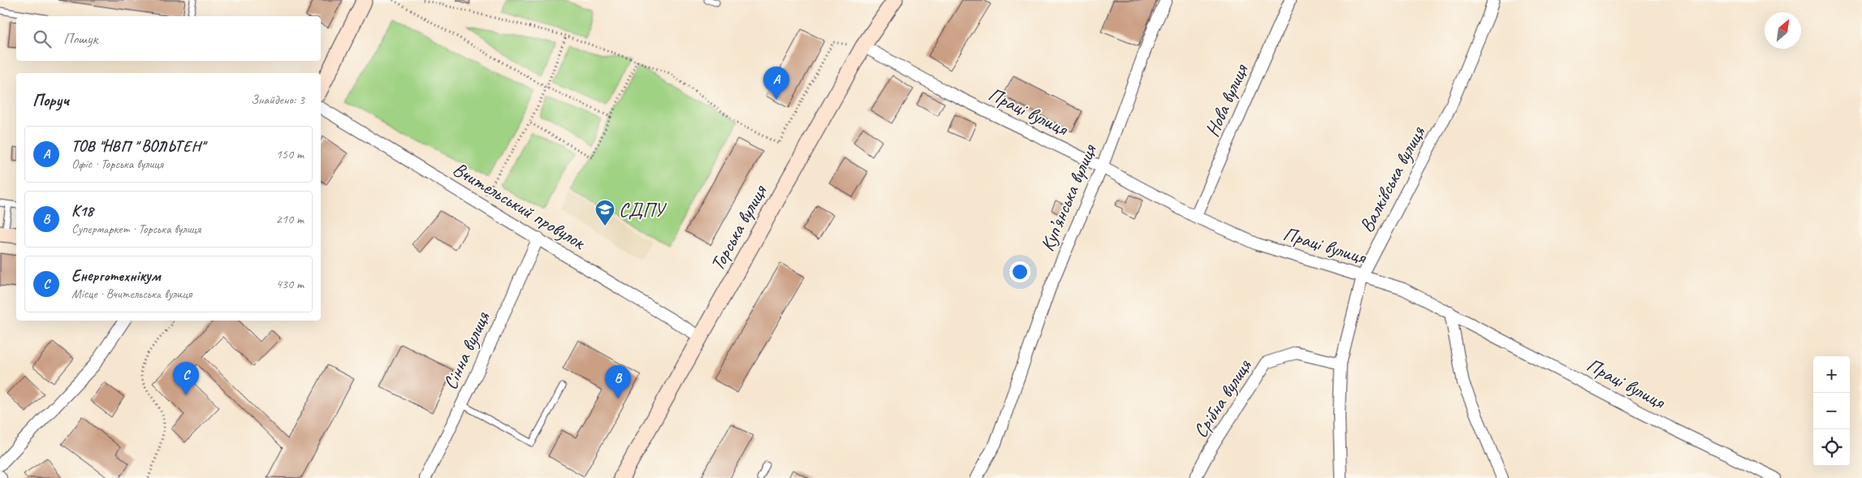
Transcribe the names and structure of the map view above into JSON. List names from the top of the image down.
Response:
{
  "streets": {
    "main road": ["Торська вулиця"],
    "street": [
      "Нова вулиця",
      "Праці вулиця",
      "Валківська вулиця",
      "Куп’янська вулиця",
      "Вчительський провулок",
      "Сінна вулиця",
      "Срібна вулиця"
    ]
  },
  "crossings": [
    ["Нова вулиця", "Праці вулиця"],
    ["Праці вулиця", "Валківська вулиця"],
    ["Праці вулиця", "Куп’янська вулиця"],
    ["Праці вулиця", "Торська вулиця"],
    ["Валківська вулиця", "Срібна вулиця"],
    ["Вчительський провулок", "Торська вулиця"],
    ["Вчительський провулок", "Сінна вулиця"]
  ],
  "places": {
    "school or university": ["СДПУ"]
  },
  "north": "top right",
  "page": {
    "search": "Пошук",
    "pins": ["A", "C", "B"],
    "heading": ["Поруч", "Знайдено: 3"],
    "list": [
      {
        "mark": "A",
        "name": "ТОВ \"НВП \" ВОЛЬТЕН\"",
        "note": "Офіс · Торська вулиця",
        "value": "150 m"
      },
      {
        "mark": "B",
        "name": "К18",
        "note": "Супермаркет · Торська вулиця",
        "value": "210 m"
      },
      {
        "mark": "C",
        "name": "Енерготехнікум",
        "note": "Місце · Вчительська вулиця",
        "value": "430 m"
      }
    ],
    "map_buttons": ["+", "−"]
  }
}
